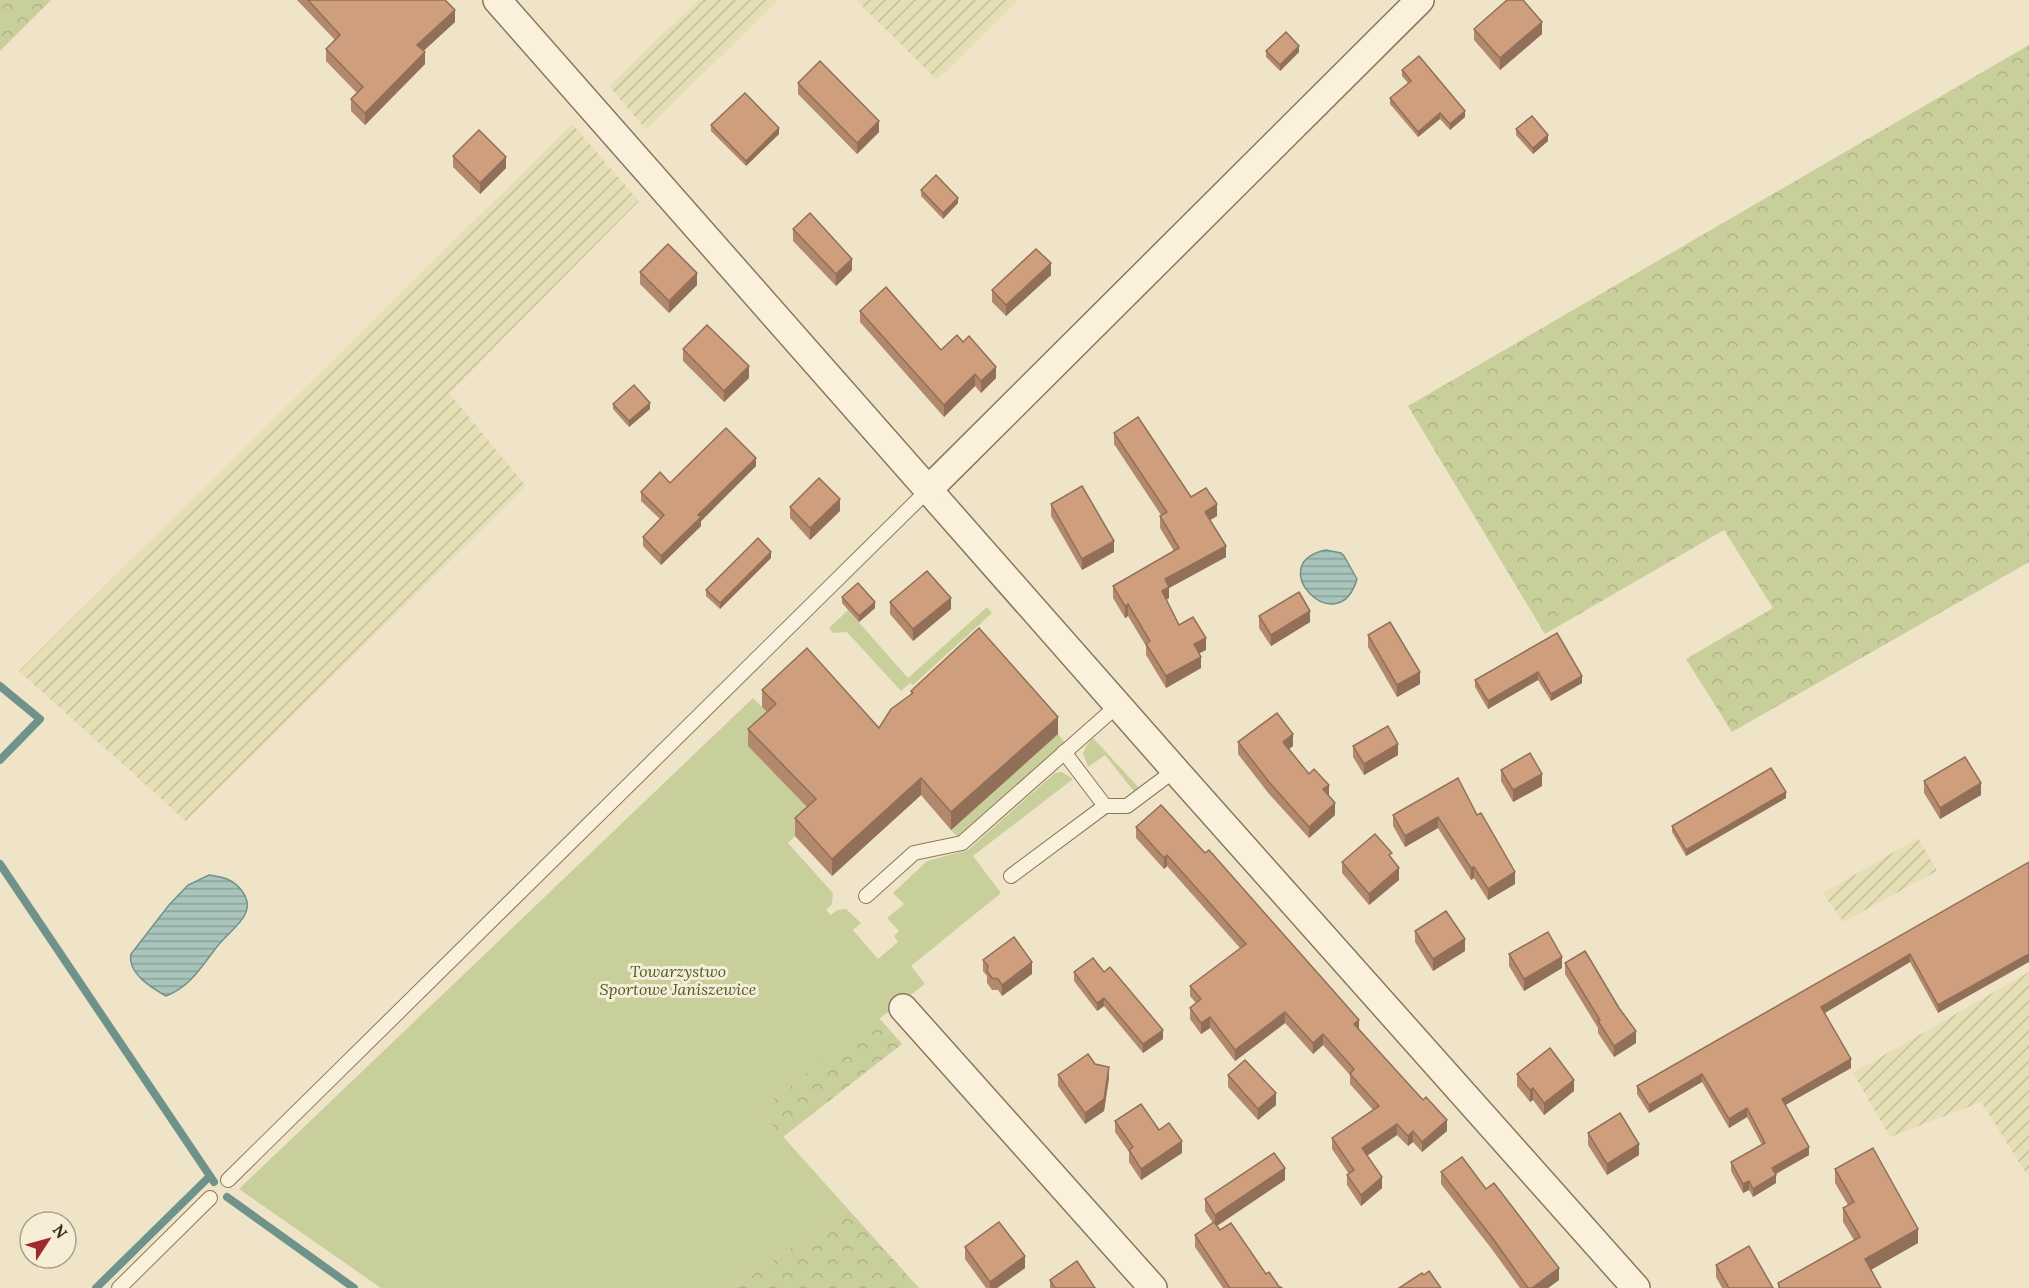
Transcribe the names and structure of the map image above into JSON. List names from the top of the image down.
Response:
{
  "parks": ["Towarzystwo Sportowe Janiszewice"],
  "north": "top right"
}
